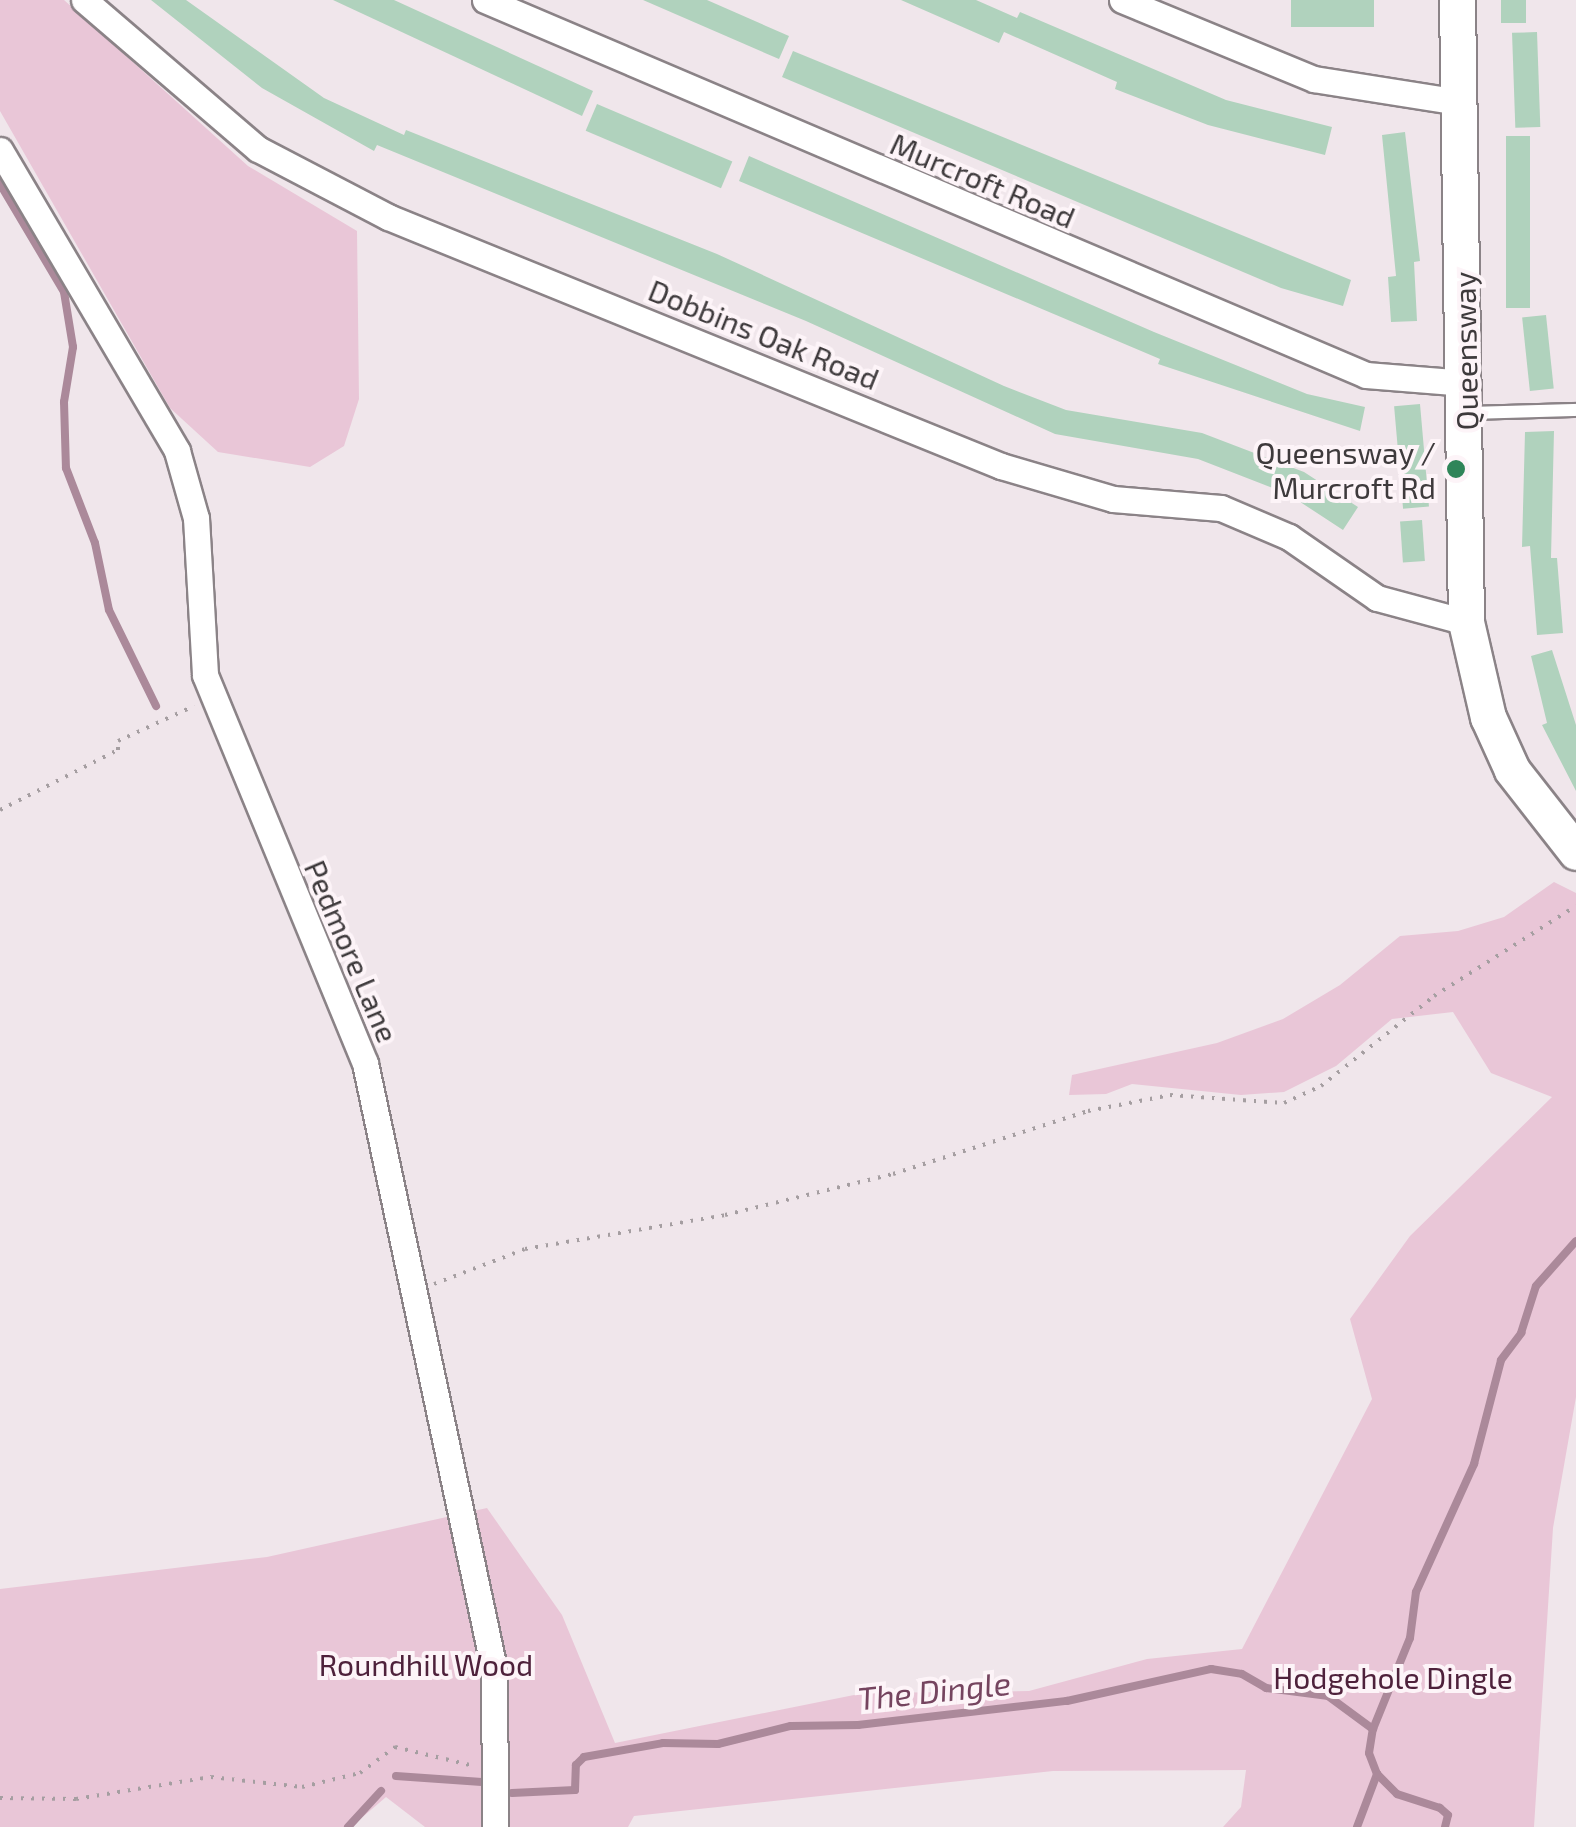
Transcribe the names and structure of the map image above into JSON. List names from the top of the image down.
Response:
{
  "streets": {
    "street": [
      "Murcroft Road",
      "Dobbins Oak Road",
      "Queensway",
      "Pedmore Lane"
    ]
  },
  "crossings": [
    ["Murcroft Road", "Queensway"],
    ["Dobbins Oak Road", "Queensway"]
  ],
  "water": ["The Dingle"],
  "parks": ["Roundhill Wood", "Hodgehole Dingle"],
  "places": ["Queensway / Murcroft Rd"]
}
